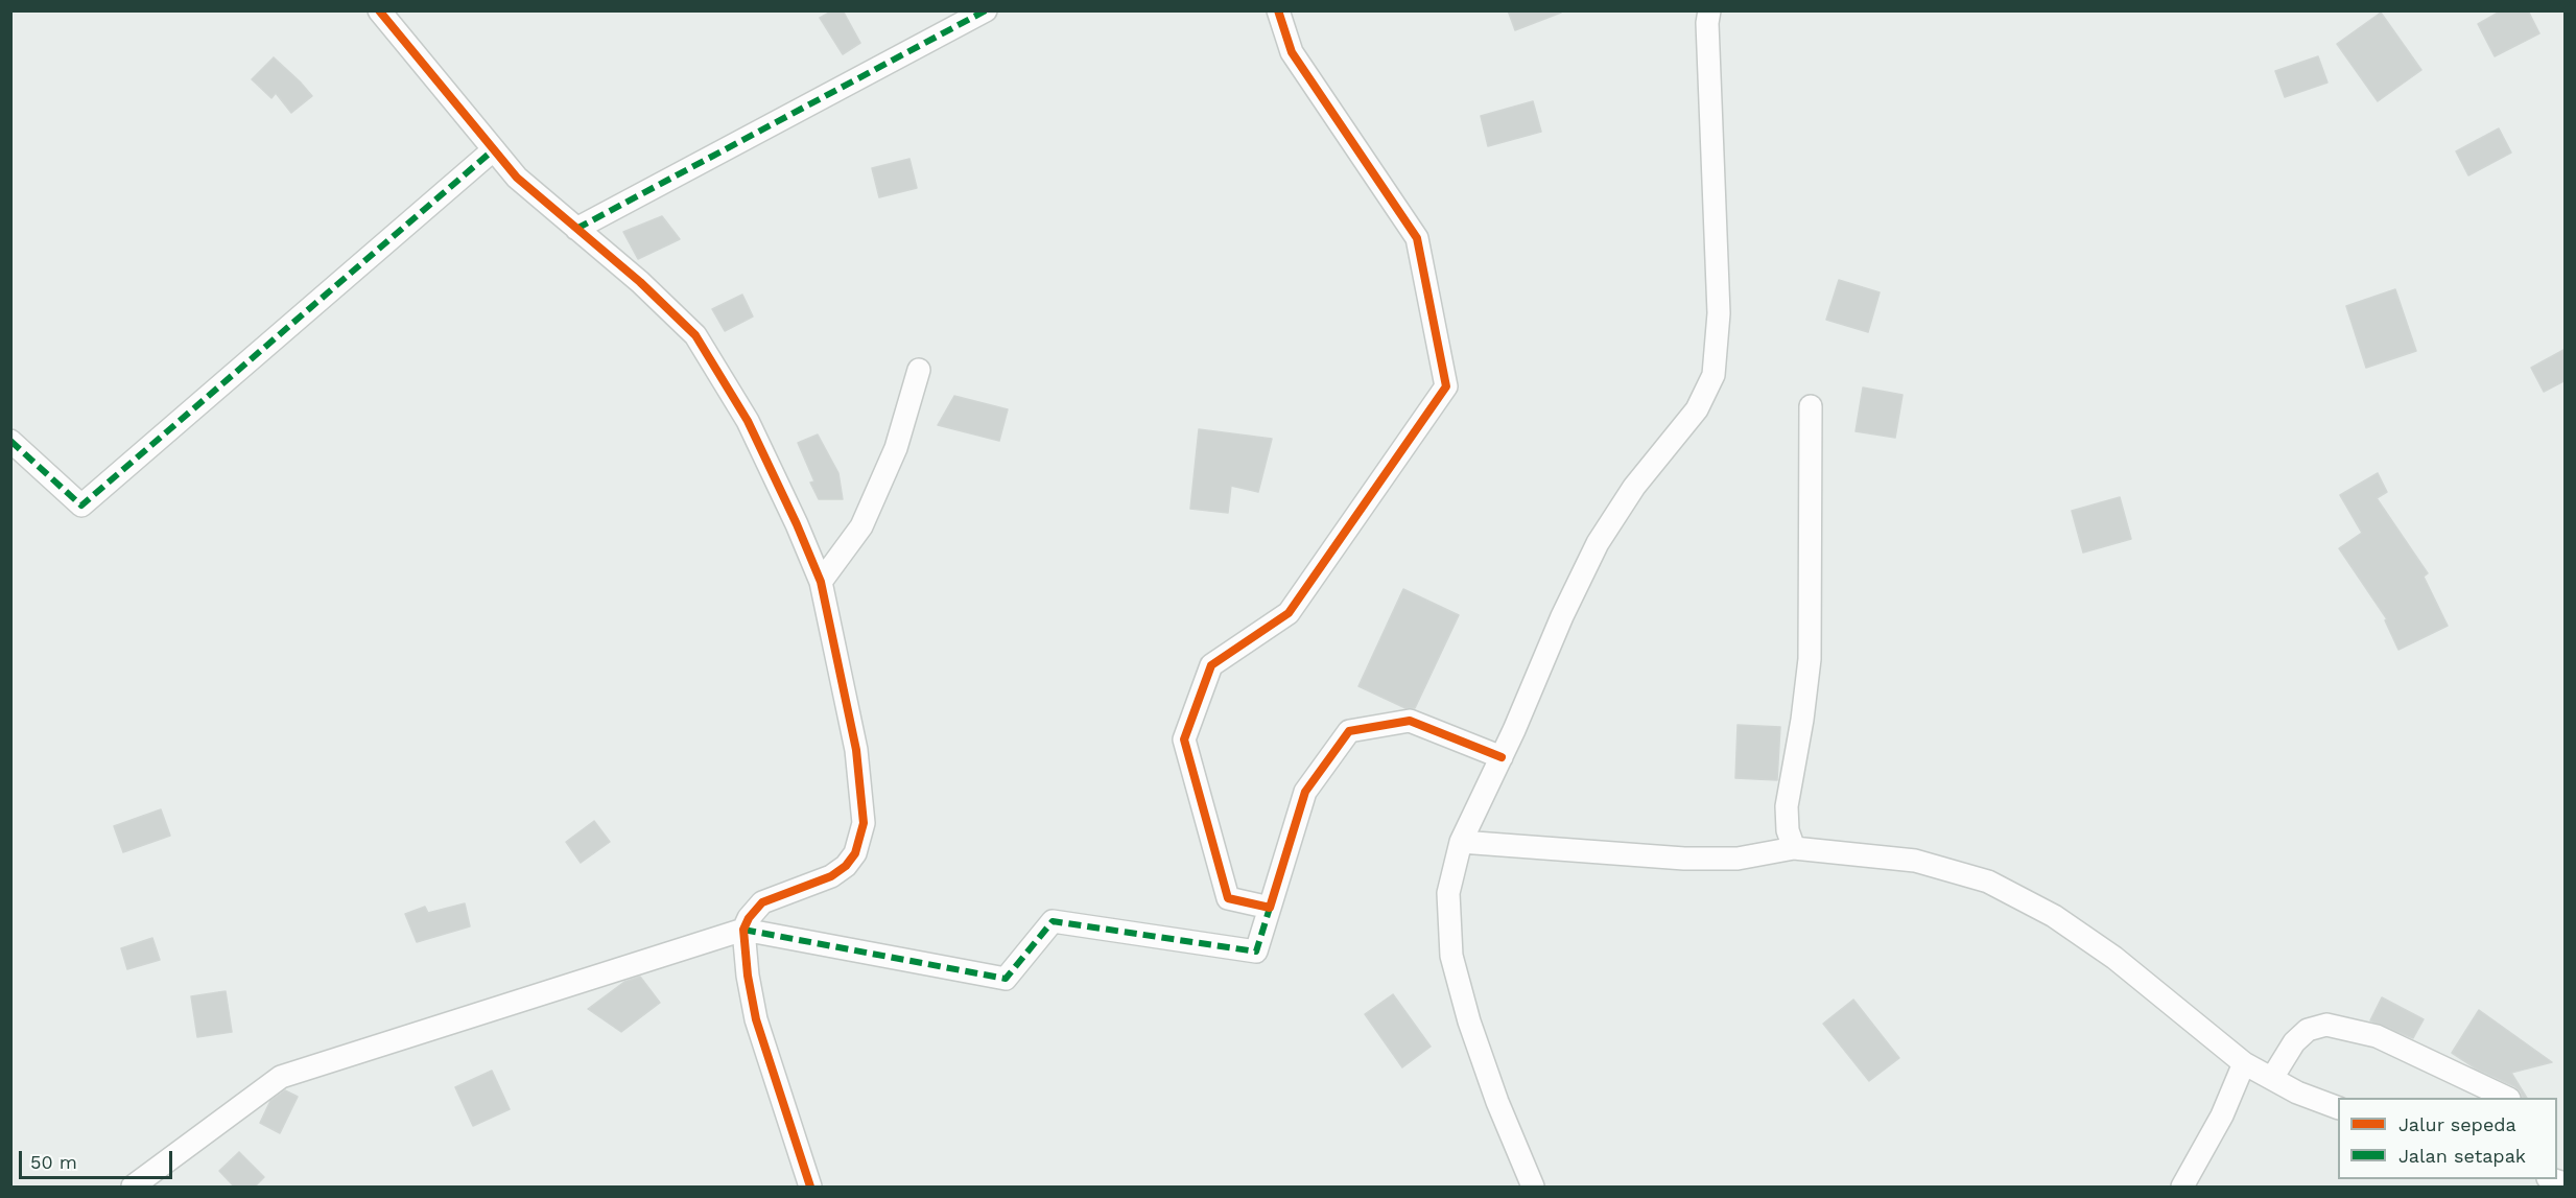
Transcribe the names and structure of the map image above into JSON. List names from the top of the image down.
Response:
{
  "legend": ["Jalur sepeda", "Jalan setapak"],
  "scale_bar": "50 m"
}
